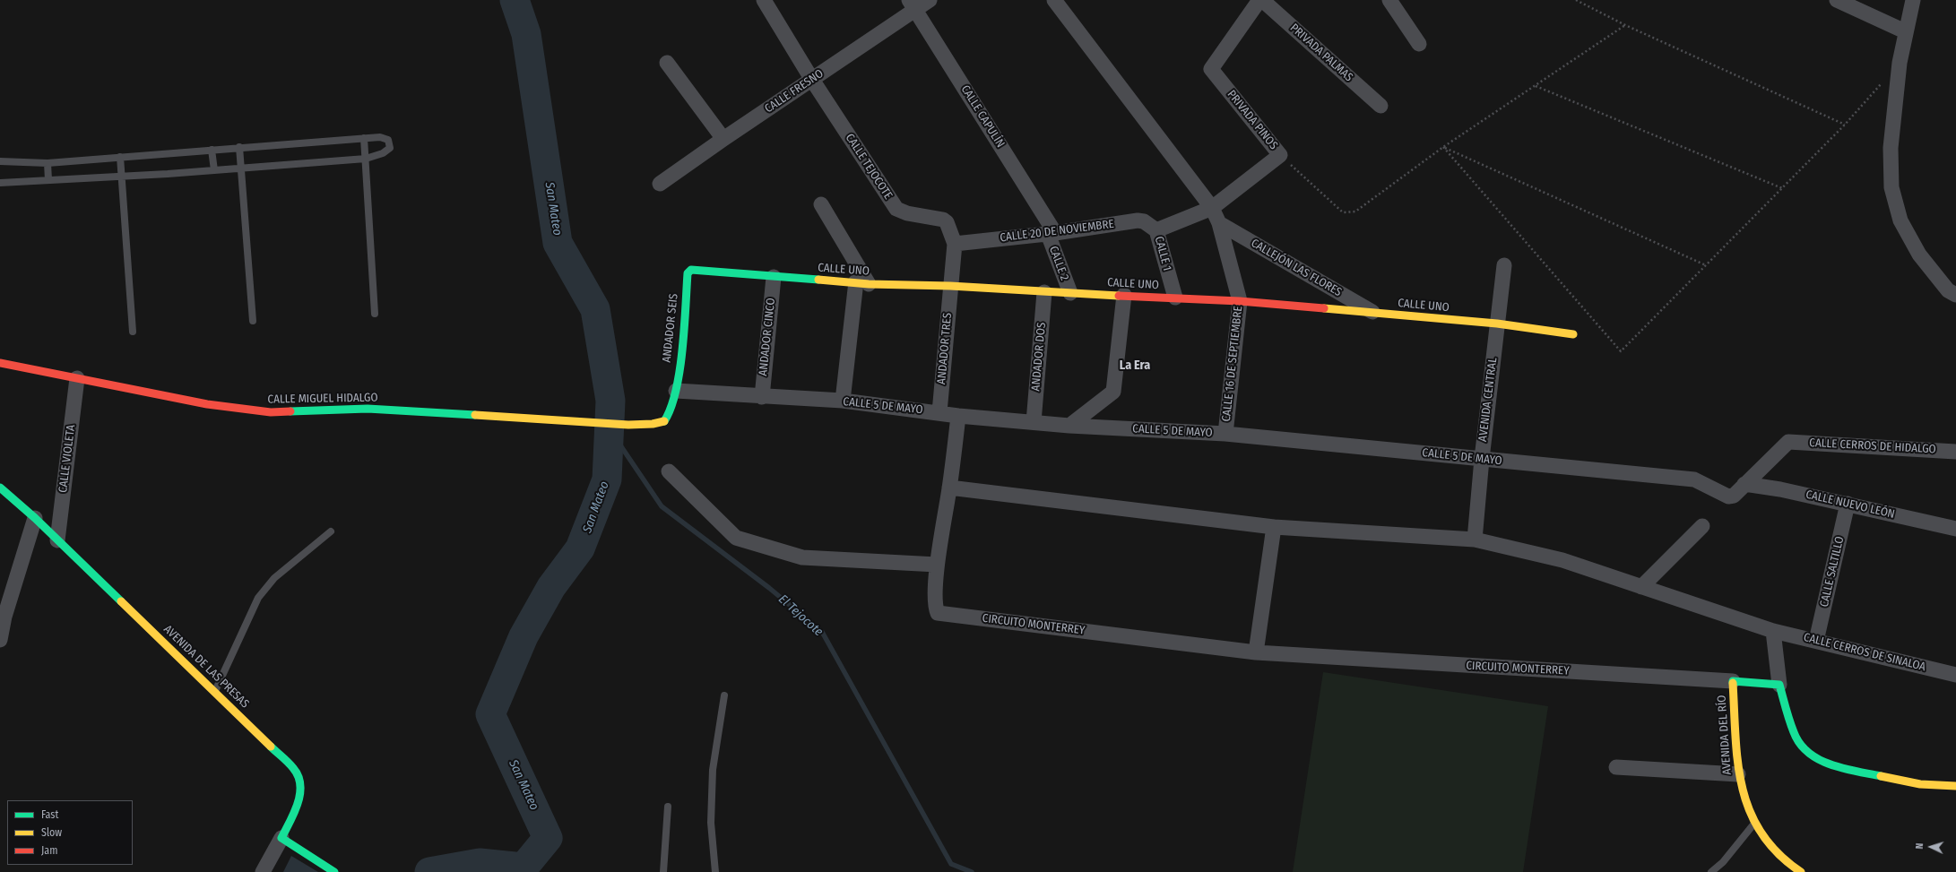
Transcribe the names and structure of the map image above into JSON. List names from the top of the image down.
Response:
{
  "streets": {
    "street": [
      "PRIVADA PALMAS",
      "CALLE FRESNO",
      "CALLE CAPULÍN",
      "PRIVADA PINOS",
      "CALLE TEJOCOTE",
      "CALLE 20 DE NOVIEMBRE",
      "CALLE 1",
      "CALLE 2",
      "CALLEJÓN LAS FLORES",
      "CALLE UNO",
      "ANDADOR SEIS",
      "ANDADOR CINCO",
      "ANDADOR TRES",
      "ANDADOR DOS",
      "CALLE 16 DE SEPTIEMBRE",
      "CALLE MIGUEL HIDALGO",
      "AVENIDA CENTRAL",
      "CALLE 5 DE MAYO",
      "CALLE CERROS DE HIDALGO",
      "CALLE VIOLETA",
      "CALLE NUEVO LEÓN",
      "CALLE SALTILLO",
      "CIRCUITO MONTERREY",
      "CALLE CERROS DE SINALOA",
      "AVENIDA DE LAS PRESAS",
      "AVENIDA DEL RÍO"
    ]
  },
  "crossings": [
    ["CALLE FRESNO", "CALLE CAPULÍN"],
    ["CALLE FRESNO", "CALLE TEJOCOTE"],
    ["CALLE CAPULÍN", "CALLE 20 DE NOVIEMBRE"],
    ["CALLE CAPULÍN", "CALLE 2"],
    ["PRIVADA PINOS", "CALLE 16 DE SEPTIEMBRE"],
    ["CALLE TEJOCOTE", "CALLE 20 DE NOVIEMBRE"],
    ["CALLE TEJOCOTE", "CALLE UNO"],
    ["CALLE TEJOCOTE", "ANDADOR TRES"],
    ["CALLE 20 DE NOVIEMBRE", "CALLE 1"],
    ["CALLE 20 DE NOVIEMBRE", "CALLE 2"],
    ["CALLE 1", "CALLE UNO"],
    ["CALLE 2", "CALLE UNO"],
    ["CALLEJÓN LAS FLORES", "CALLE UNO"],
    ["CALLEJÓN LAS FLORES", "CALLE 16 DE SEPTIEMBRE"],
    ["CALLE UNO", "ANDADOR SEIS"],
    ["CALLE UNO", "ANDADOR CINCO"],
    ["CALLE UNO", "ANDADOR TRES"],
    ["CALLE UNO", "ANDADOR DOS"],
    ["CALLE UNO", "CALLE 16 DE SEPTIEMBRE"],
    ["CALLE UNO", "AVENIDA CENTRAL"],
    ["ANDADOR SEIS", "CALLE MIGUEL HIDALGO"],
    ["ANDADOR SEIS", "CALLE 5 DE MAYO"],
    ["ANDADOR CINCO", "CALLE 5 DE MAYO"],
    ["ANDADOR TRES", "CALLE 5 DE MAYO"],
    ["ANDADOR DOS", "CALLE 5 DE MAYO"],
    ["CALLE 16 DE SEPTIEMBRE", "CALLE 5 DE MAYO"],
    ["CALLE MIGUEL HIDALGO", "CALLE 5 DE MAYO"],
    ["CALLE MIGUEL HIDALGO", "CALLE VIOLETA"],
    ["AVENIDA CENTRAL", "CALLE 5 DE MAYO"],
    ["CALLE 5 DE MAYO", "CALLE CERROS DE HIDALGO"],
    ["CALLE 5 DE MAYO", "CALLE NUEVO LEÓN"],
    ["CALLE 5 DE MAYO", "CIRCUITO MONTERREY"],
    ["CALLE CERROS DE HIDALGO", "CALLE NUEVO LEÓN"],
    ["CALLE VIOLETA", "AVENIDA DE LAS PRESAS"],
    ["CALLE NUEVO LEÓN", "CALLE SALTILLO"],
    ["CALLE SALTILLO", "CALLE CERROS DE SINALOA"],
    ["CIRCUITO MONTERREY", "AVENIDA DEL RÍO"]
  ],
  "districts": ["La Era"],
  "water": ["San Mateo", "El Tejocote"],
  "legend": ["Fast", "Slow", "Jam"],
  "north": "left"
}
